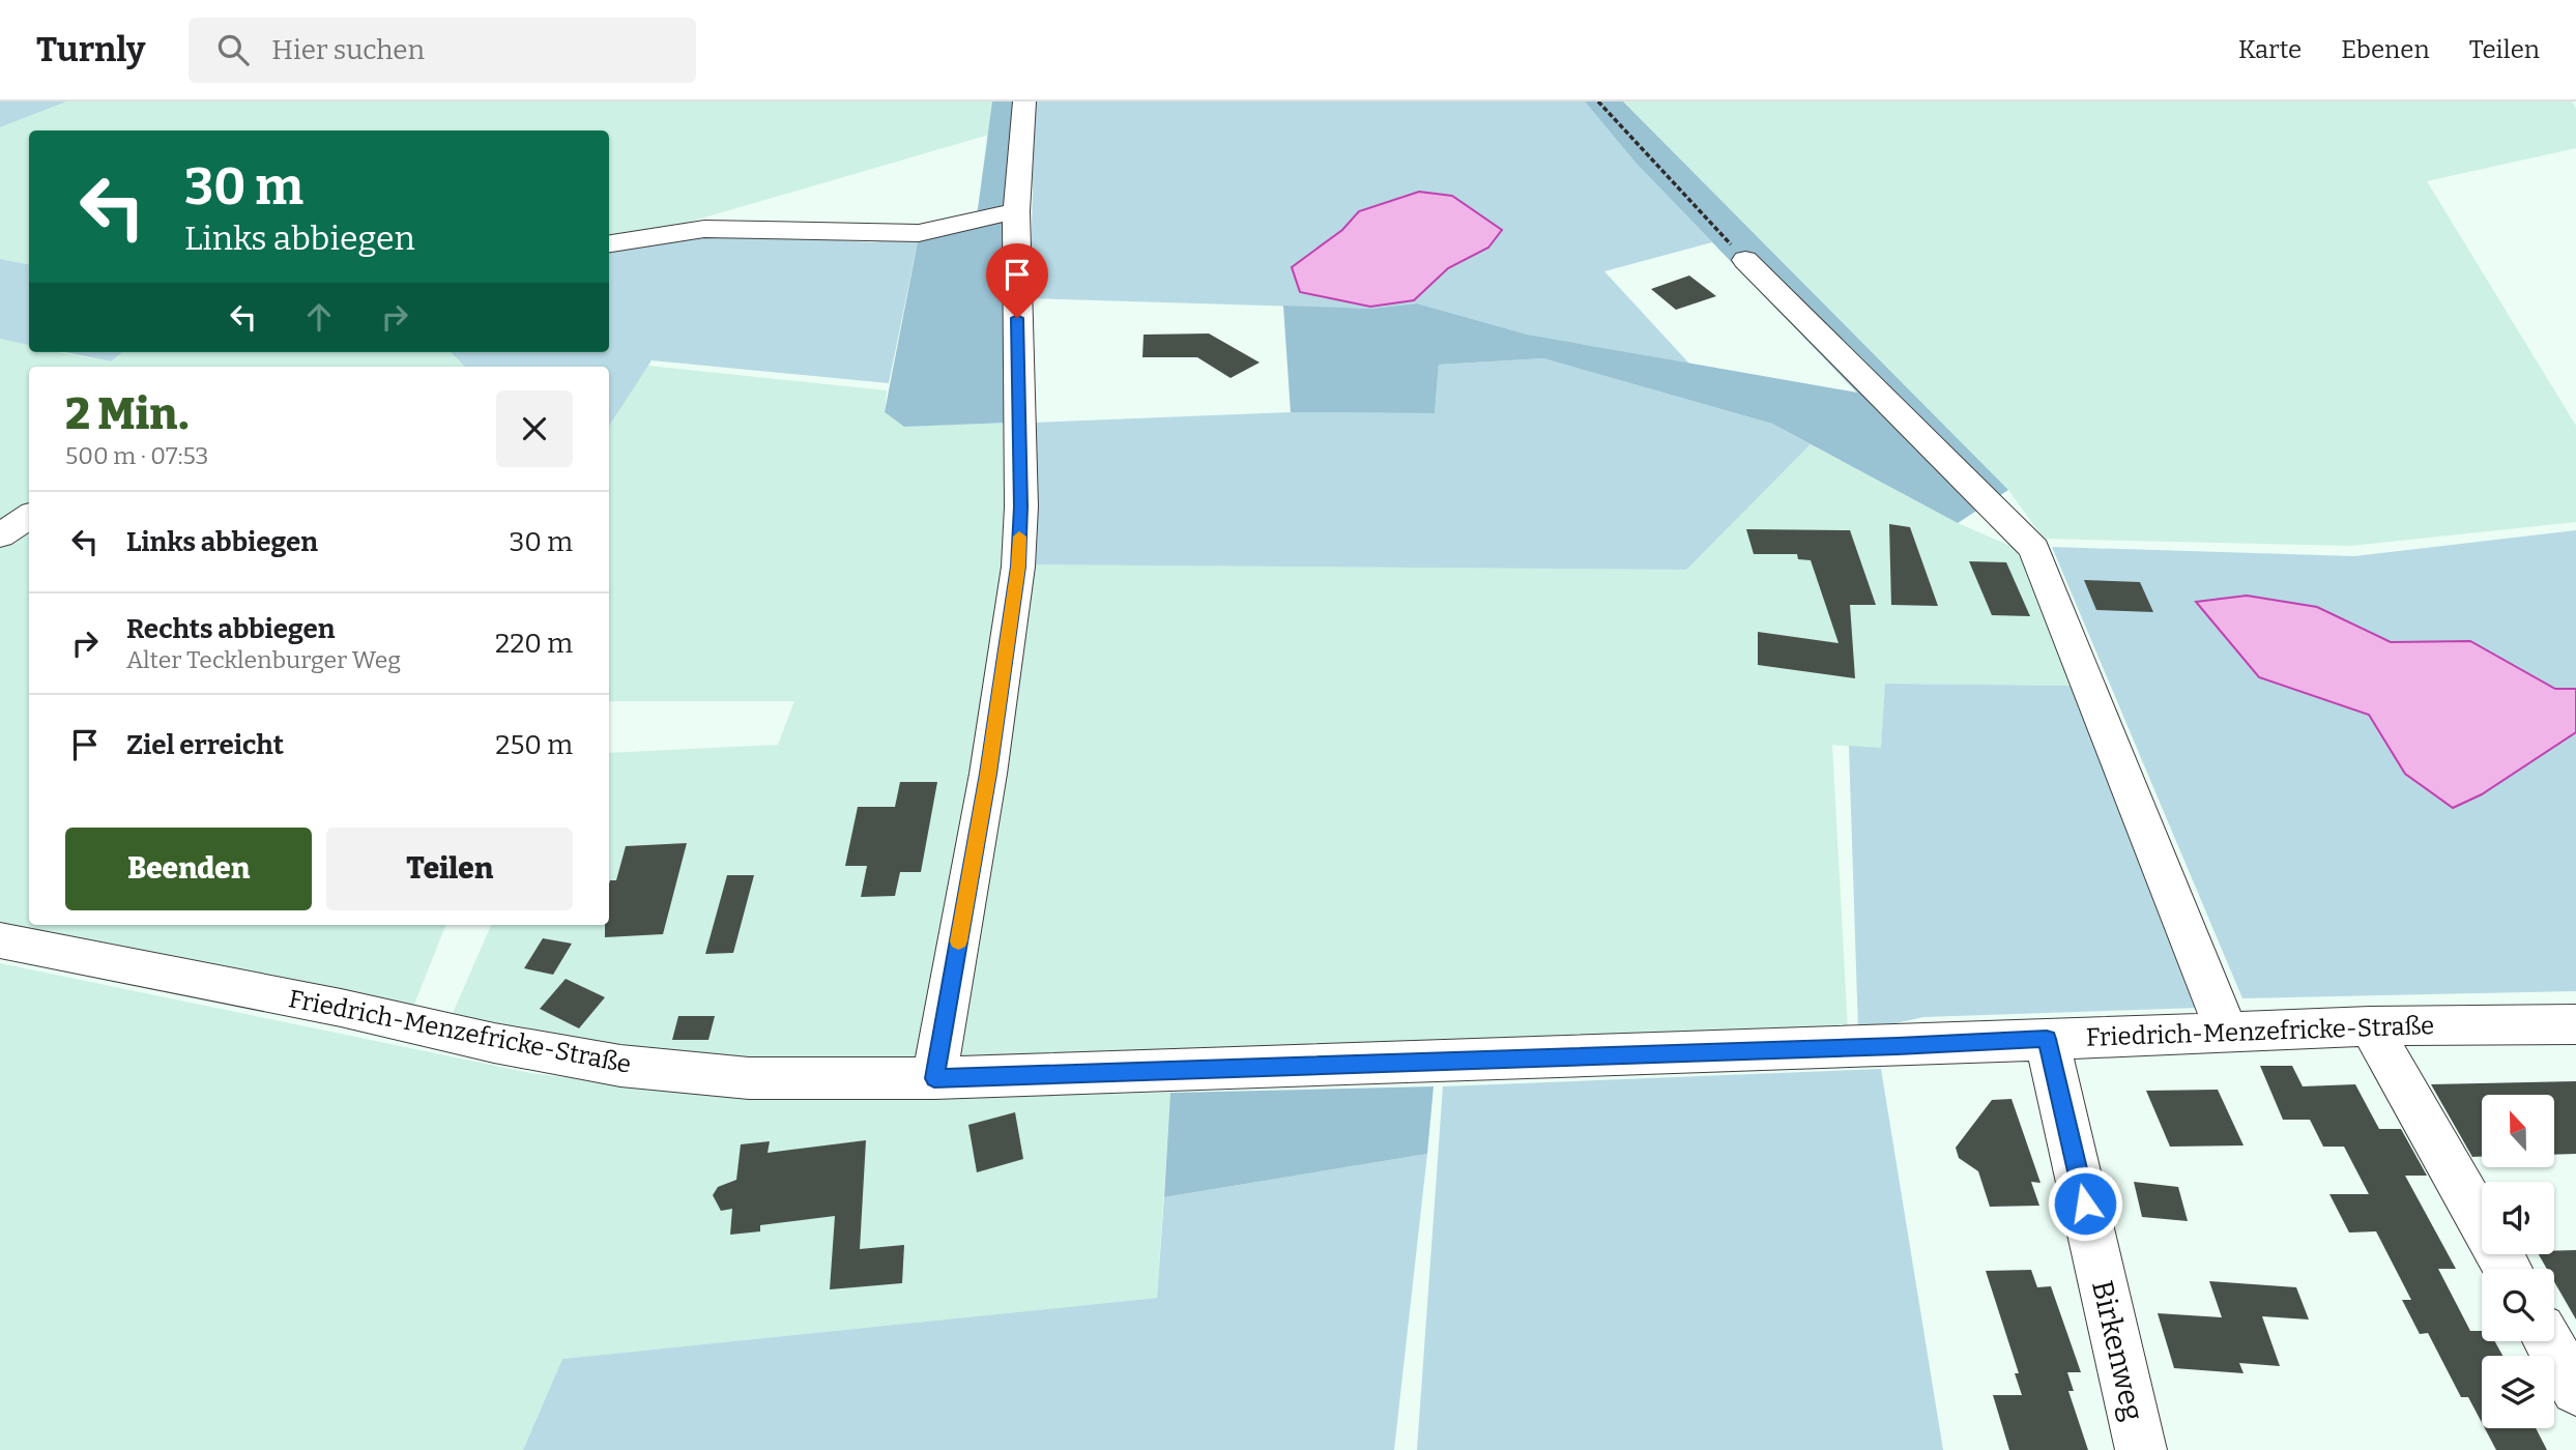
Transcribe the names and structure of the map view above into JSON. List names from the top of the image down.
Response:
{
  "streets": {
    "street": ["Friedrich-Menzefricke-Straße", "Birkenweg"]
  },
  "crossings": [
    ["Friedrich-Menzefricke-Straße", "Birkenweg"]
  ],
  "north": "top",
  "page": {
    "header": "Turnly",
    "search": "Hier suchen",
    "nav": ["Karte", "Ebenen", "Teilen"],
    "turn": ["30 m", "Links abbiegen"],
    "heading": ["2 Min.", "500 m · 07:53"],
    "list": [
      {
        "name": "Links abbiegen",
        "value": "30 m"
      },
      {
        "name": "Rechts abbiegen",
        "note": "Alter Tecklenburger Weg",
        "value": "220 m"
      },
      {
        "name": "Ziel erreicht",
        "value": "250 m"
      }
    ],
    "buttons": ["Beenden", "Teilen"]
  }
}
